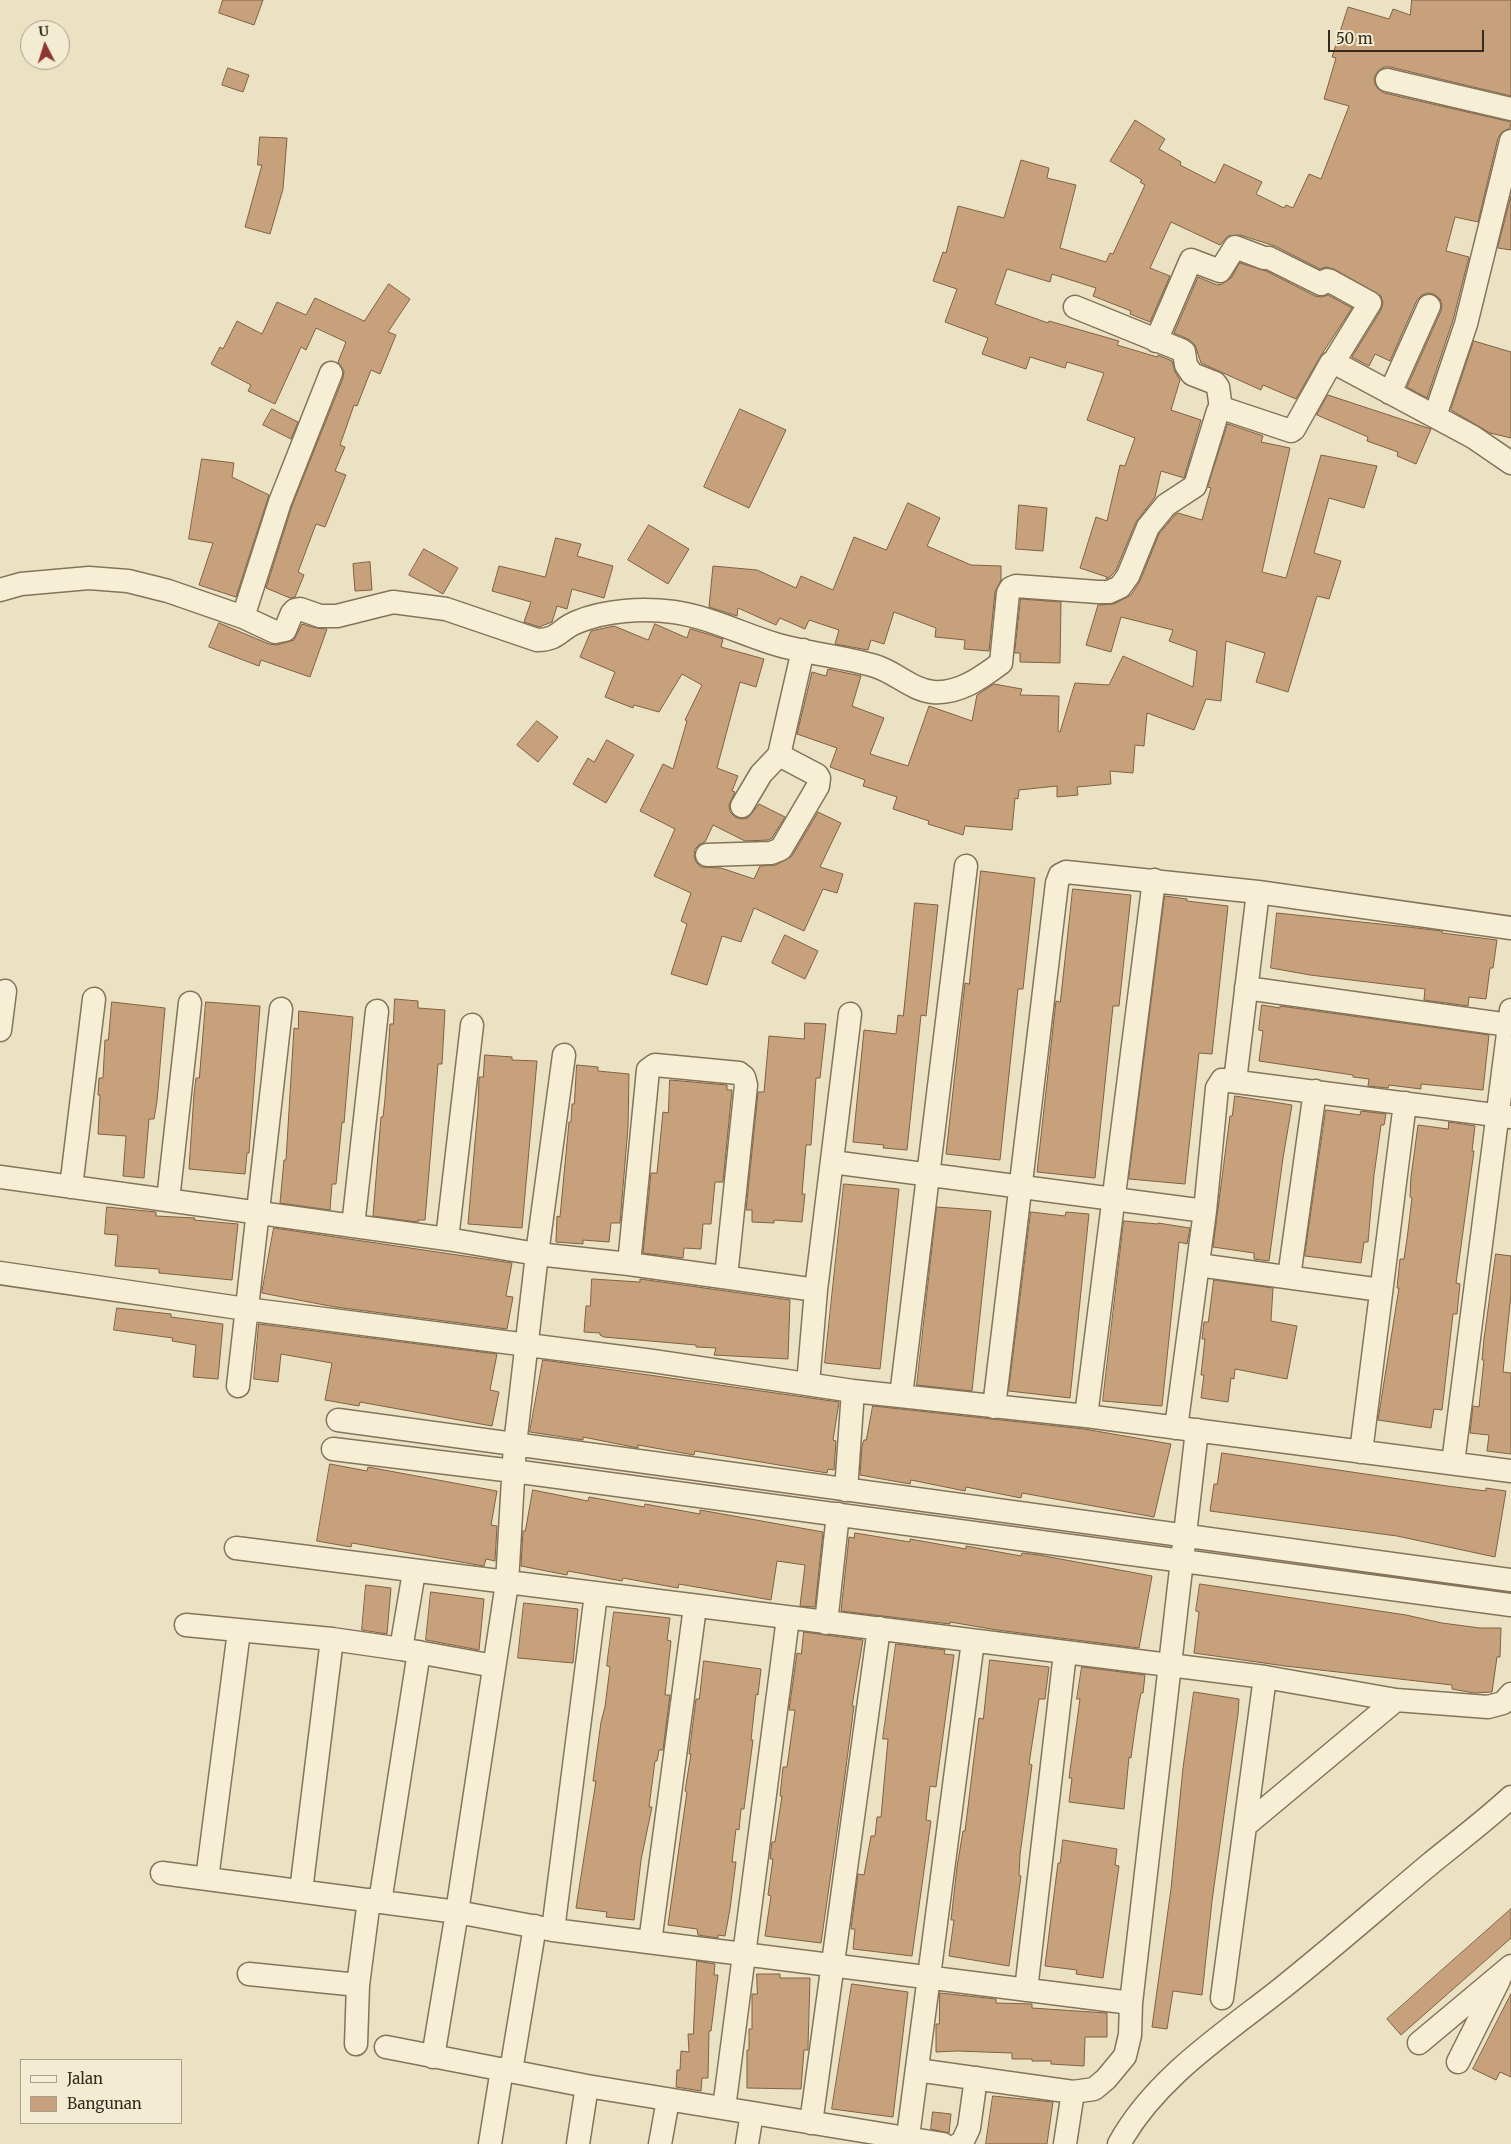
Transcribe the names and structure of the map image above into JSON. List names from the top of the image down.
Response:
{
  "legend": ["Jalan", "Bangunan"],
  "scale_bar": "50 m",
  "north": "top"
}
